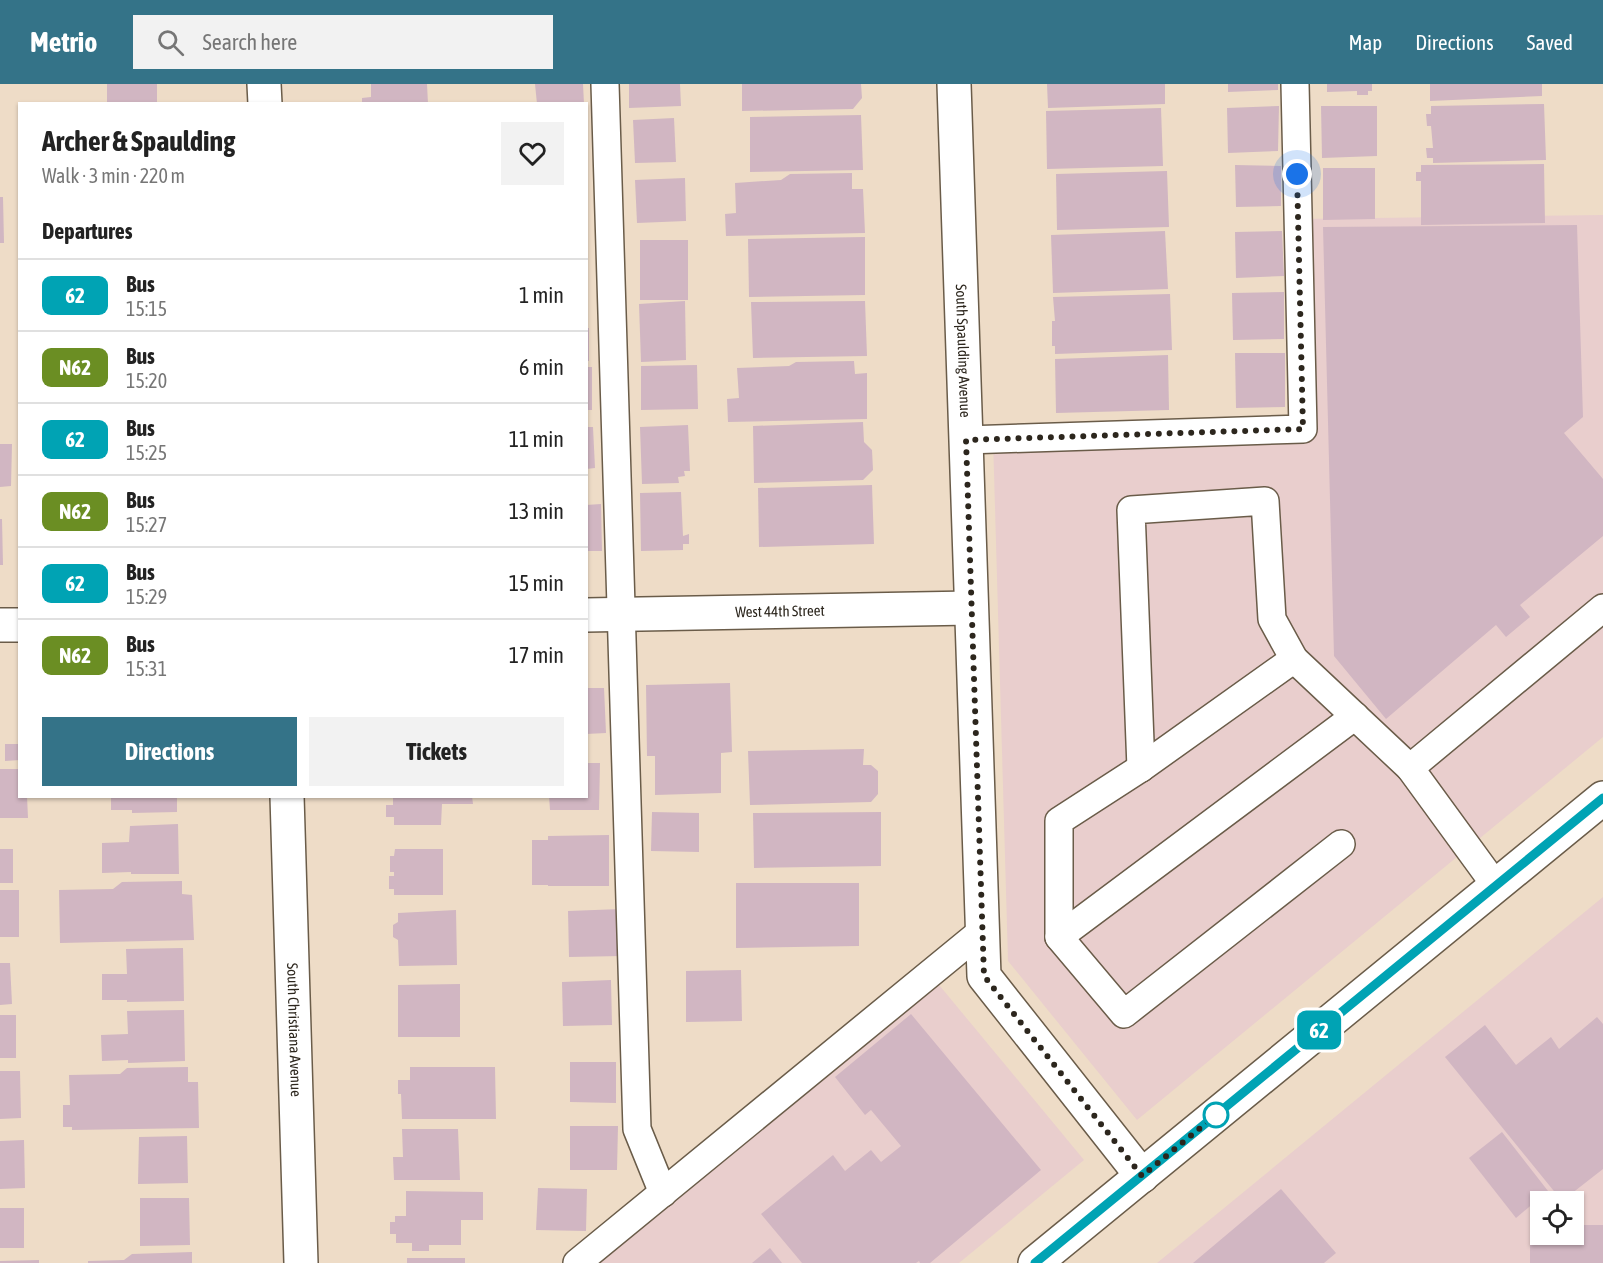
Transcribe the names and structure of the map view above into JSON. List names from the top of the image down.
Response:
{
  "streets": {
    "street": ["South Spaulding Avenue", "West 44th Street", "South Christiana Avenue"]
  },
  "crossings": [
    ["South Spaulding Avenue", "West 44th Street"]
  ],
  "lines": ["bus line 62"],
  "page": {
    "header": "Metrio",
    "search": "Search here",
    "nav": ["Map", "Directions", "Saved"],
    "on_map": "62",
    "heading": [
      ["Archer & Spaulding", "Walk · 3 min · 220 m"],
      "Departures"
    ],
    "list": [
      {
        "mark": "62",
        "name": "Bus",
        "note": "15:15",
        "value": "1 min"
      },
      {
        "mark": "N62",
        "name": "Bus",
        "note": "15:20",
        "value": "6 min"
      },
      {
        "mark": "62",
        "name": "Bus",
        "note": "15:25",
        "value": "11 min"
      },
      {
        "mark": "N62",
        "name": "Bus",
        "note": "15:27",
        "value": "13 min"
      },
      {
        "mark": "62",
        "name": "Bus",
        "note": "15:29",
        "value": "15 min"
      },
      {
        "mark": "N62",
        "name": "Bus",
        "note": "15:31",
        "value": "17 min"
      }
    ],
    "buttons": ["Directions", "Tickets"]
  }
}
